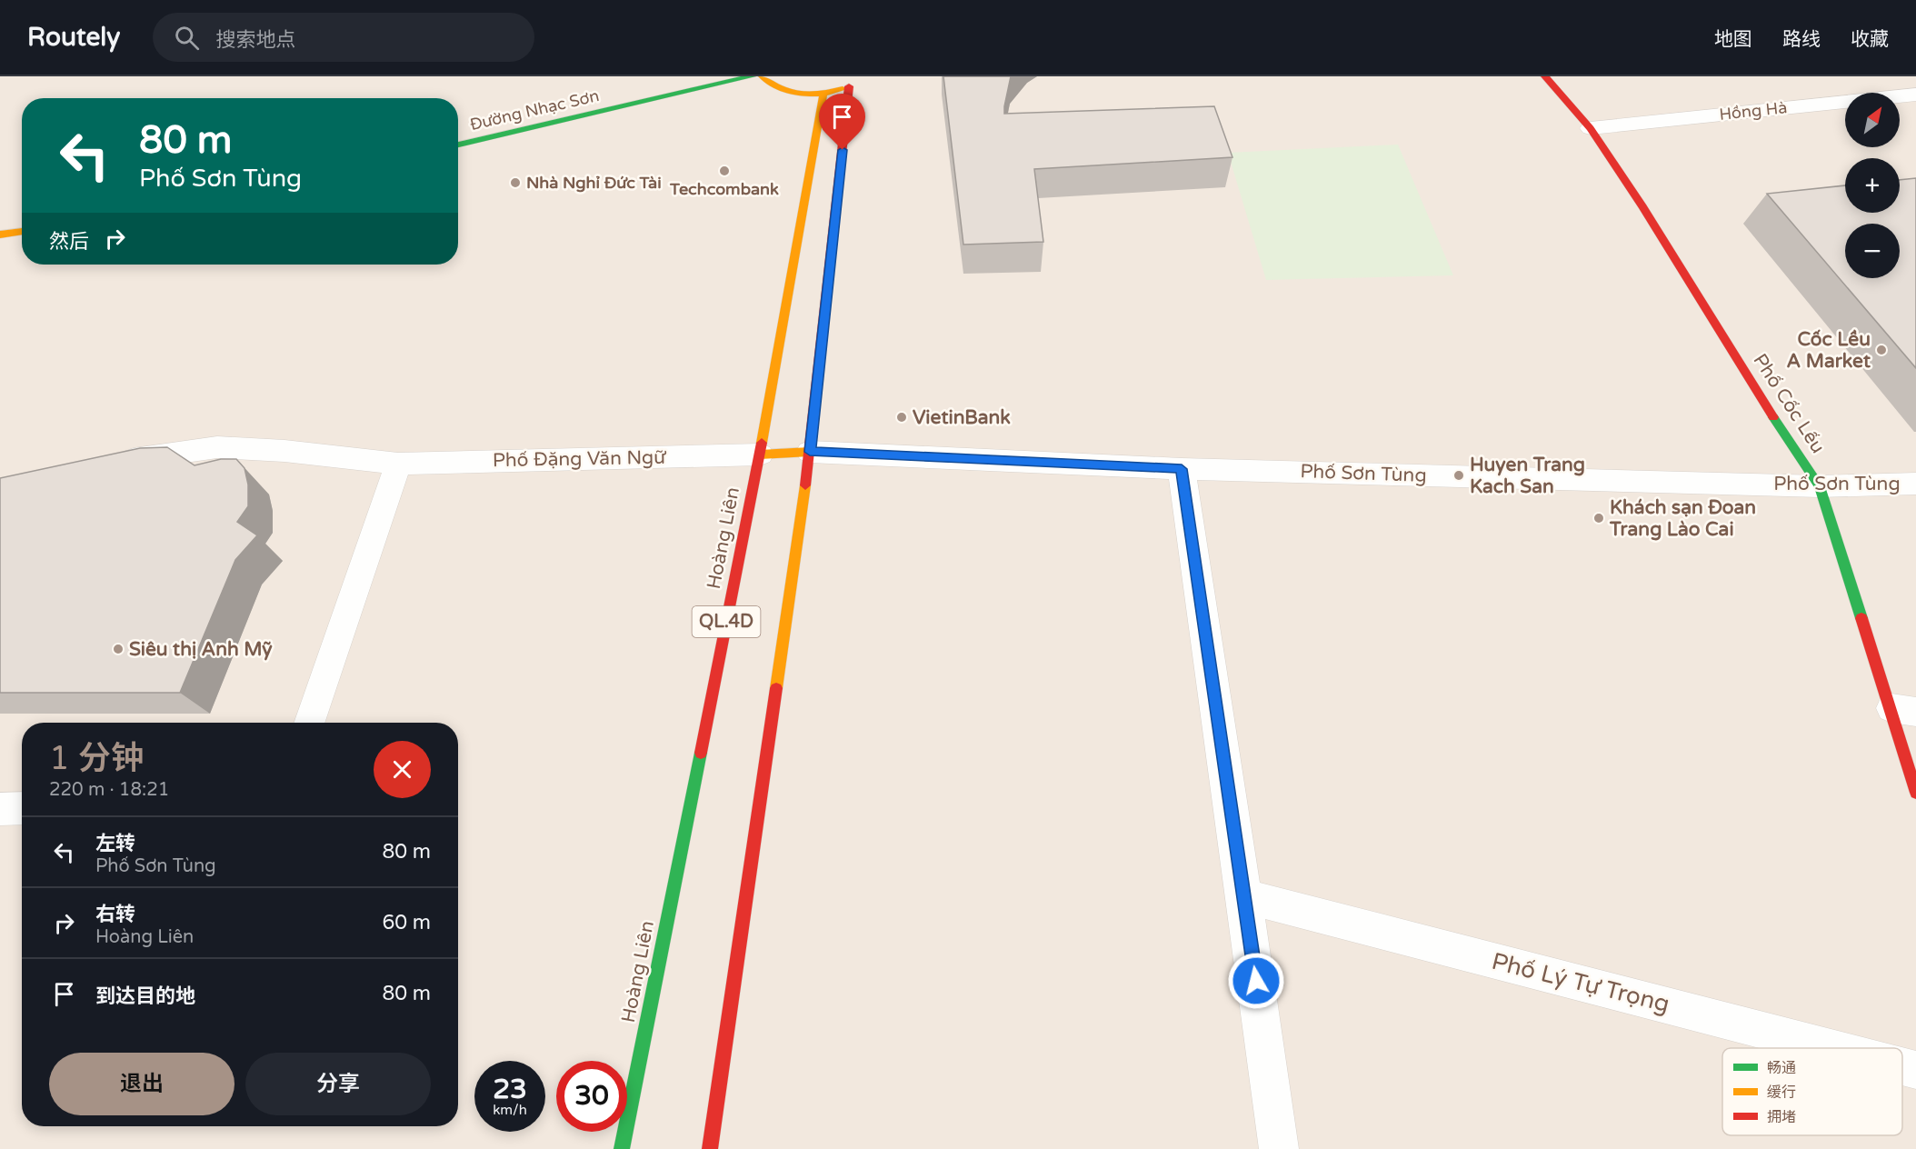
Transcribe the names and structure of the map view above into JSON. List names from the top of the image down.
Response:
{
  "streets": {
    "main road": [
      "Đường Nhạc Sơn",
      "Phố Cốc Lếu",
      "Hoàng Liên",
      "QL.4D"
    ],
    "street": [
      "Hồng Hà",
      "Phố Đặng Văn Ngữ",
      "Phố Sơn Tùng",
      "Phố Lý Tự Trọng"
    ]
  },
  "crossings": [
    ["Hồng Hà", "Phố Cốc Lếu"],
    ["Phố Cốc Lếu", "Phố Sơn Tùng"],
    ["Phố Đặng Văn Ngữ", "Hoàng Liên"],
    ["Phố Sơn Tùng", "QL.4D"],
    ["Hoàng Liên", "QL.4D"]
  ],
  "places": [
    "Techcombank",
    "Nhà Nghỉ Đức Tài",
    "Cốc Lều A Market",
    "VietinBank",
    "Huyen Trang Kach San",
    "Khách sạn Đoan Trang Lào Cai",
    "Siêu thị Anh Mỹ"
  ],
  "legend": ["畅通", "缓行", "拥堵"],
  "north": "top right",
  "page": {
    "header": "Routely",
    "search": "搜索地点",
    "nav": ["地图", "路线", "收藏"],
    "map_buttons": ["+", "−"],
    "turn": ["80 m", "Phố Sơn Tùng"],
    "then": "然后",
    "heading": ["1 分钟", "220 m · 18:21"],
    "list": [
      {
        "name": "左转",
        "note": "Phố Sơn Tùng",
        "value": "80 m"
      },
      {
        "name": "右转",
        "note": "Hoàng Liên",
        "value": "60 m"
      },
      {
        "name": "到达目的地",
        "value": "80 m"
      }
    ],
    "buttons": ["退出", "分享"],
    "speed": "23 km/h",
    "limit": "30"
  }
}
